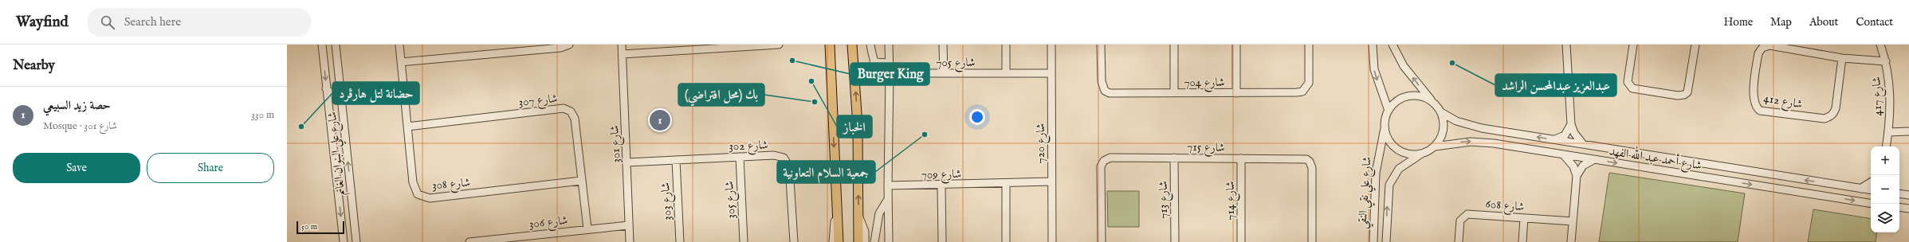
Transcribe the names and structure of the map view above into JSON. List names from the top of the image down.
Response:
{
  "streets": {
    "street": [
      "شارع 705",
      "شارع 704",
      "شارع 417",
      "شارع 307",
      "شارع 412",
      "شارع 720",
      "شارع 301",
      "شارع 302",
      "شارع 715",
      "شارع علي البنوان الغانم",
      "شارع أحمد عبد الله الفهد",
      "شارع 709",
      "شارع 308",
      "شارع علي نقي النقي",
      "شارع 305",
      "شارع 713",
      "شارع 714",
      "شارع 303",
      "شارع 608",
      "شارع 306"
    ]
  },
  "crossings": [
    ["شارع 705", "شارع 720"],
    ["شارع 417", "شارع 412"],
    ["شارع 307", "شارع 308"],
    ["شارع 307", "شارع 306"],
    ["شارع 720", "شارع 709"],
    ["شارع 301", "شارع 302"],
    ["شارع 301", "شارع 306"],
    ["شارع 302", "شارع 305"],
    ["شارع 302", "شارع 303"],
    ["شارع 715", "شارع 713"],
    ["شارع 715", "شارع 714"],
    ["شارع أحمد عبد الله الفهد", "شارع علي نقي النقي"]
  ],
  "places": [
    "Burger King",
    "عبدالعزيز عبدالمحسن الراشد",
    "الخباز",
    "بك (محل افتراضي)",
    "حضانة لتل هارڤرد",
    "جمعية السلام التعاونية"
  ],
  "scale_bar": "50 m",
  "page": {
    "header": "Wayfind",
    "search": "Search here",
    "nav": [
      "Home",
      "Map",
      "About",
      "Contact"
    ],
    "heading": "Nearby",
    "list": [
      {
        "mark": "1",
        "name": "حصة زيد السبيعي",
        "note": "Mosque · شارع 301",
        "value": "330 m"
      }
    ],
    "pins": "1",
    "buttons": ["Save", "Share"],
    "map_buttons": ["+", "−"],
    "scale": "50 m"
  }
}
